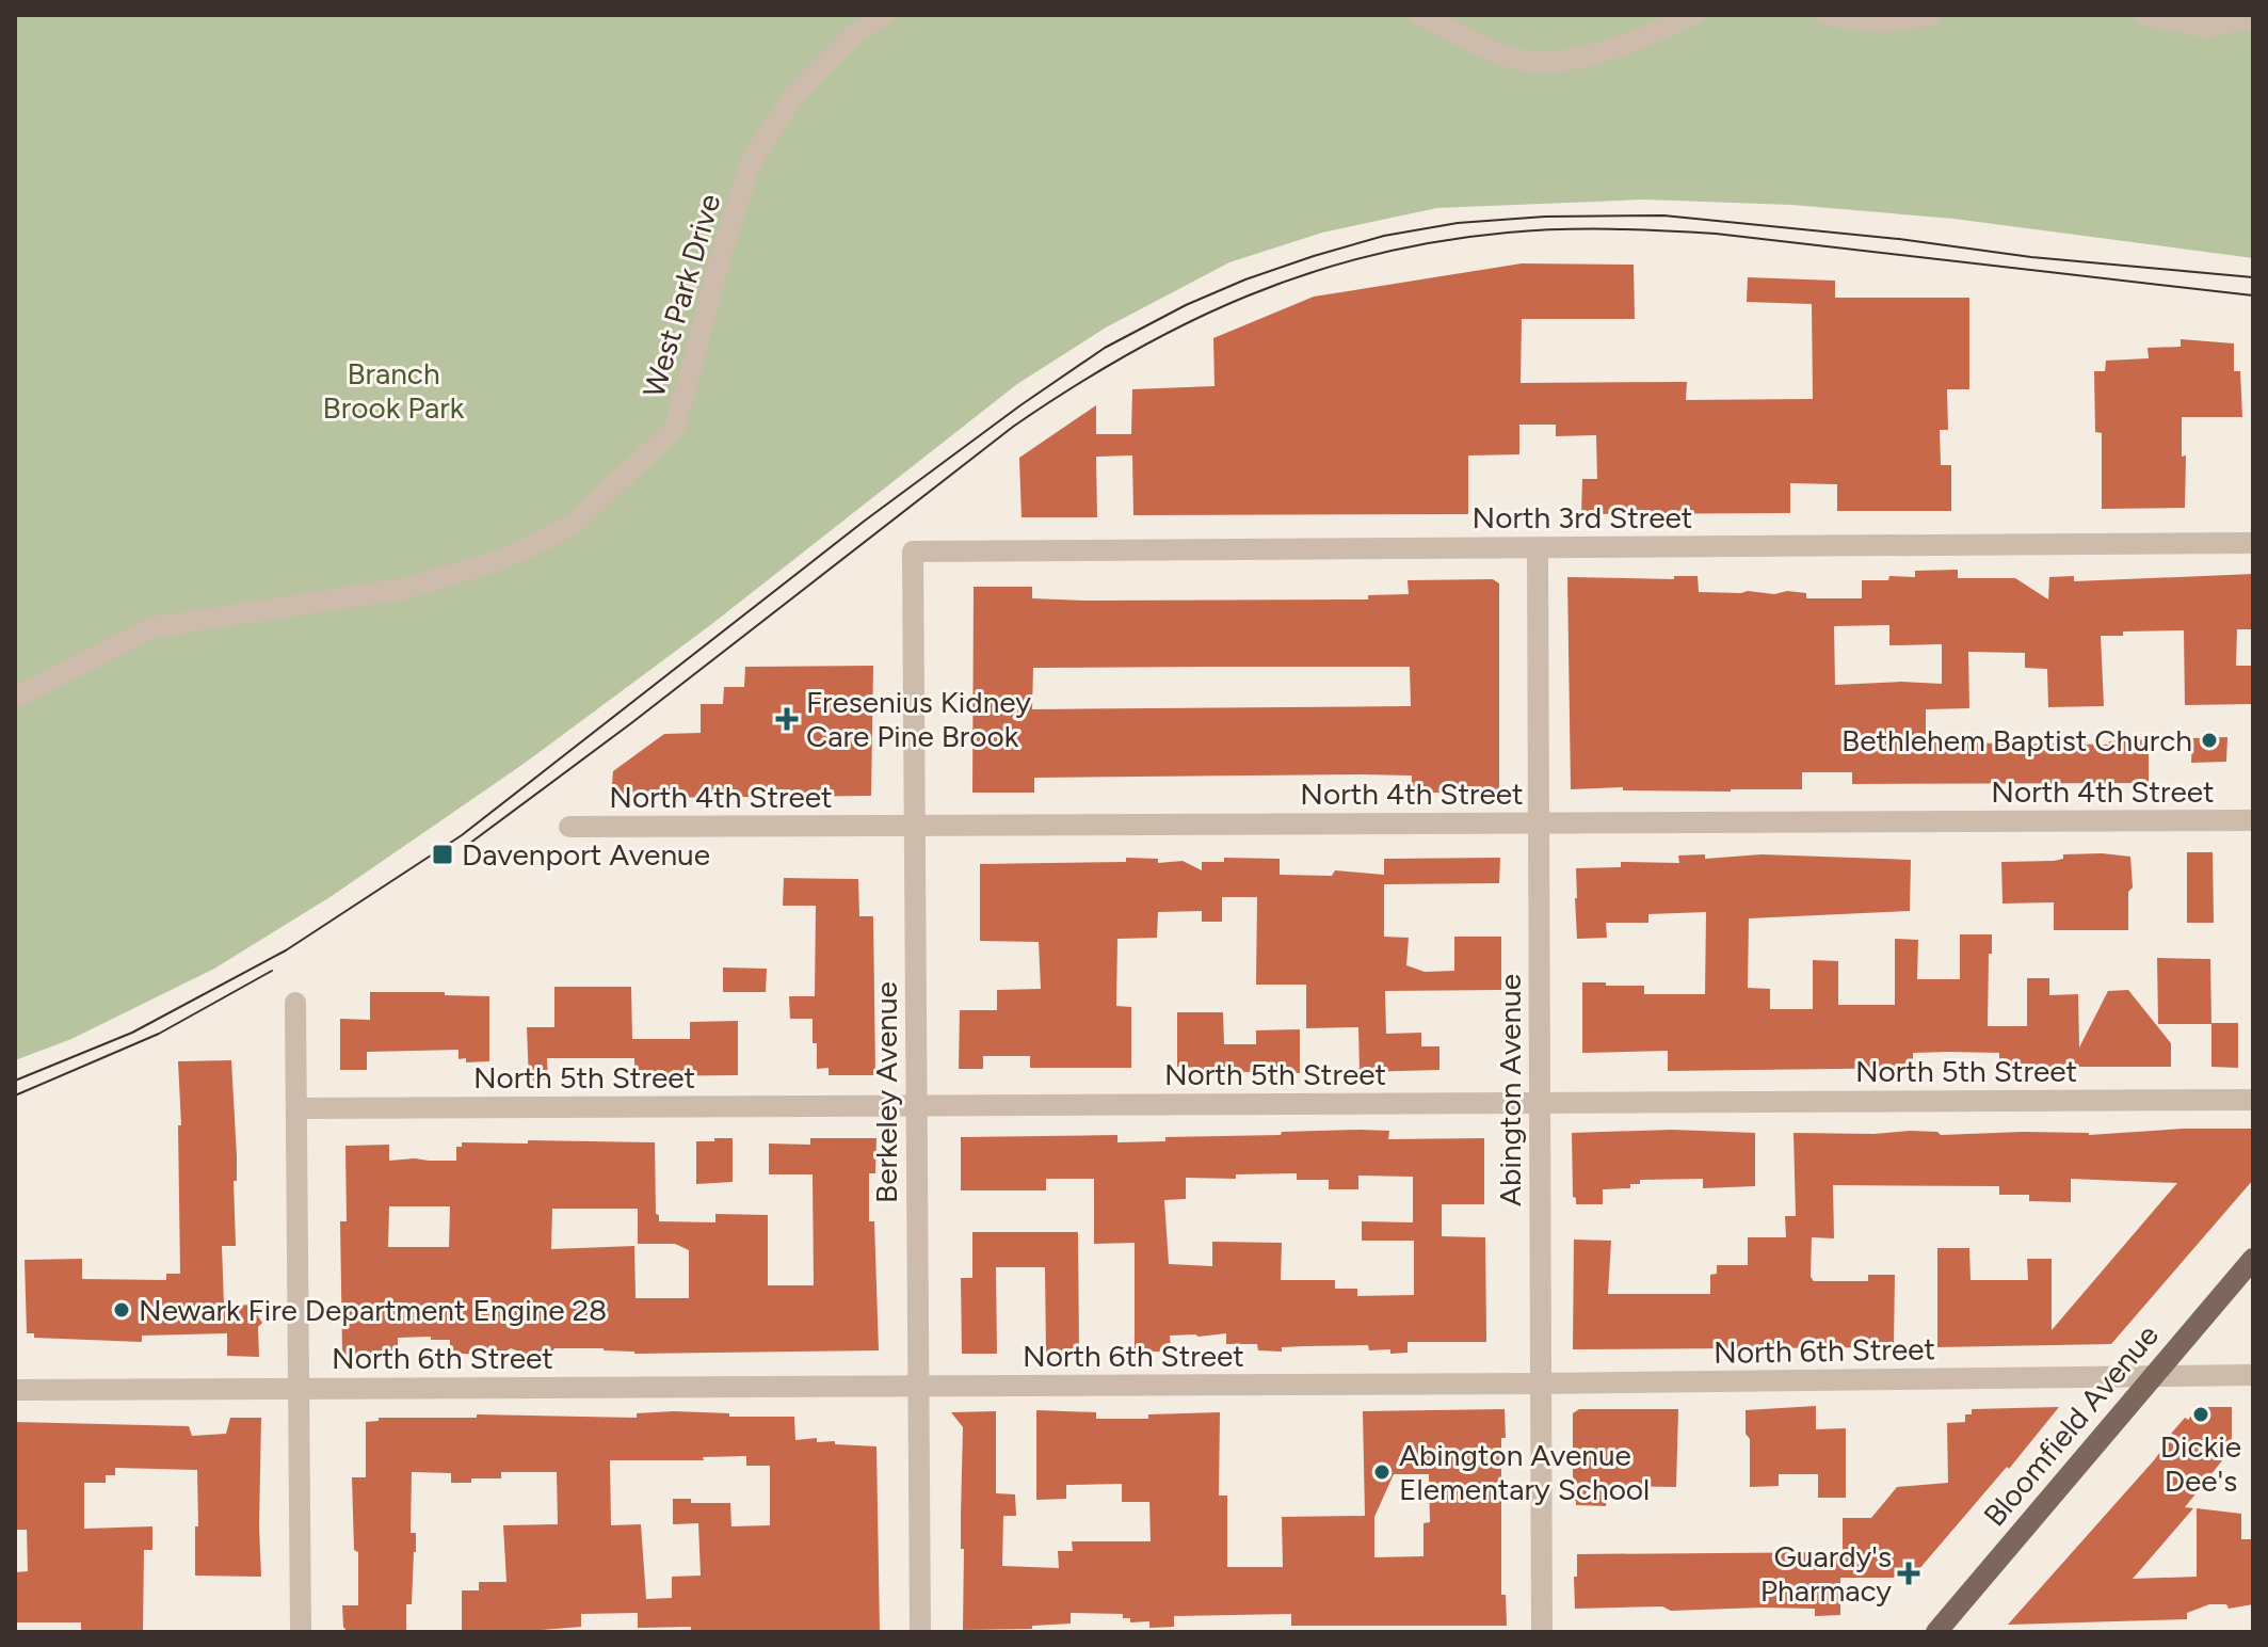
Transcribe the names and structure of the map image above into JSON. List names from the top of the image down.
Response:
{
  "streets": {
    "main road": ["Bloomfield Avenue"],
    "street": [
      "West Park Drive",
      "North 3rd Street",
      "North 4th Street",
      "North 5th Street",
      "Abington Avenue",
      "Berkeley Avenue",
      "North 6th Street"
    ]
  },
  "crossings": [
    ["North 3rd Street", "Abington Avenue"],
    ["North 3rd Street", "Berkeley Avenue"],
    ["North 4th Street", "Abington Avenue"],
    ["North 4th Street", "Berkeley Avenue"],
    ["North 5th Street", "Abington Avenue"],
    ["North 5th Street", "Berkeley Avenue"],
    ["Abington Avenue", "North 6th Street"],
    ["Berkeley Avenue", "North 6th Street"],
    ["North 6th Street", "Bloomfield Avenue"]
  ],
  "parks": ["Branch Brook Park"],
  "places": {
    "health": ["Fresenius Kidney Care Pine Brook", "Guardy's Pharmacy"],
    "other": [
      "Bethlehem Baptist Church",
      "Newark Fire Department Engine 28",
      "Dickie Dee's",
      "Abington Avenue Elementary School"
    ],
    "transit": ["Davenport Avenue"]
  }
}
